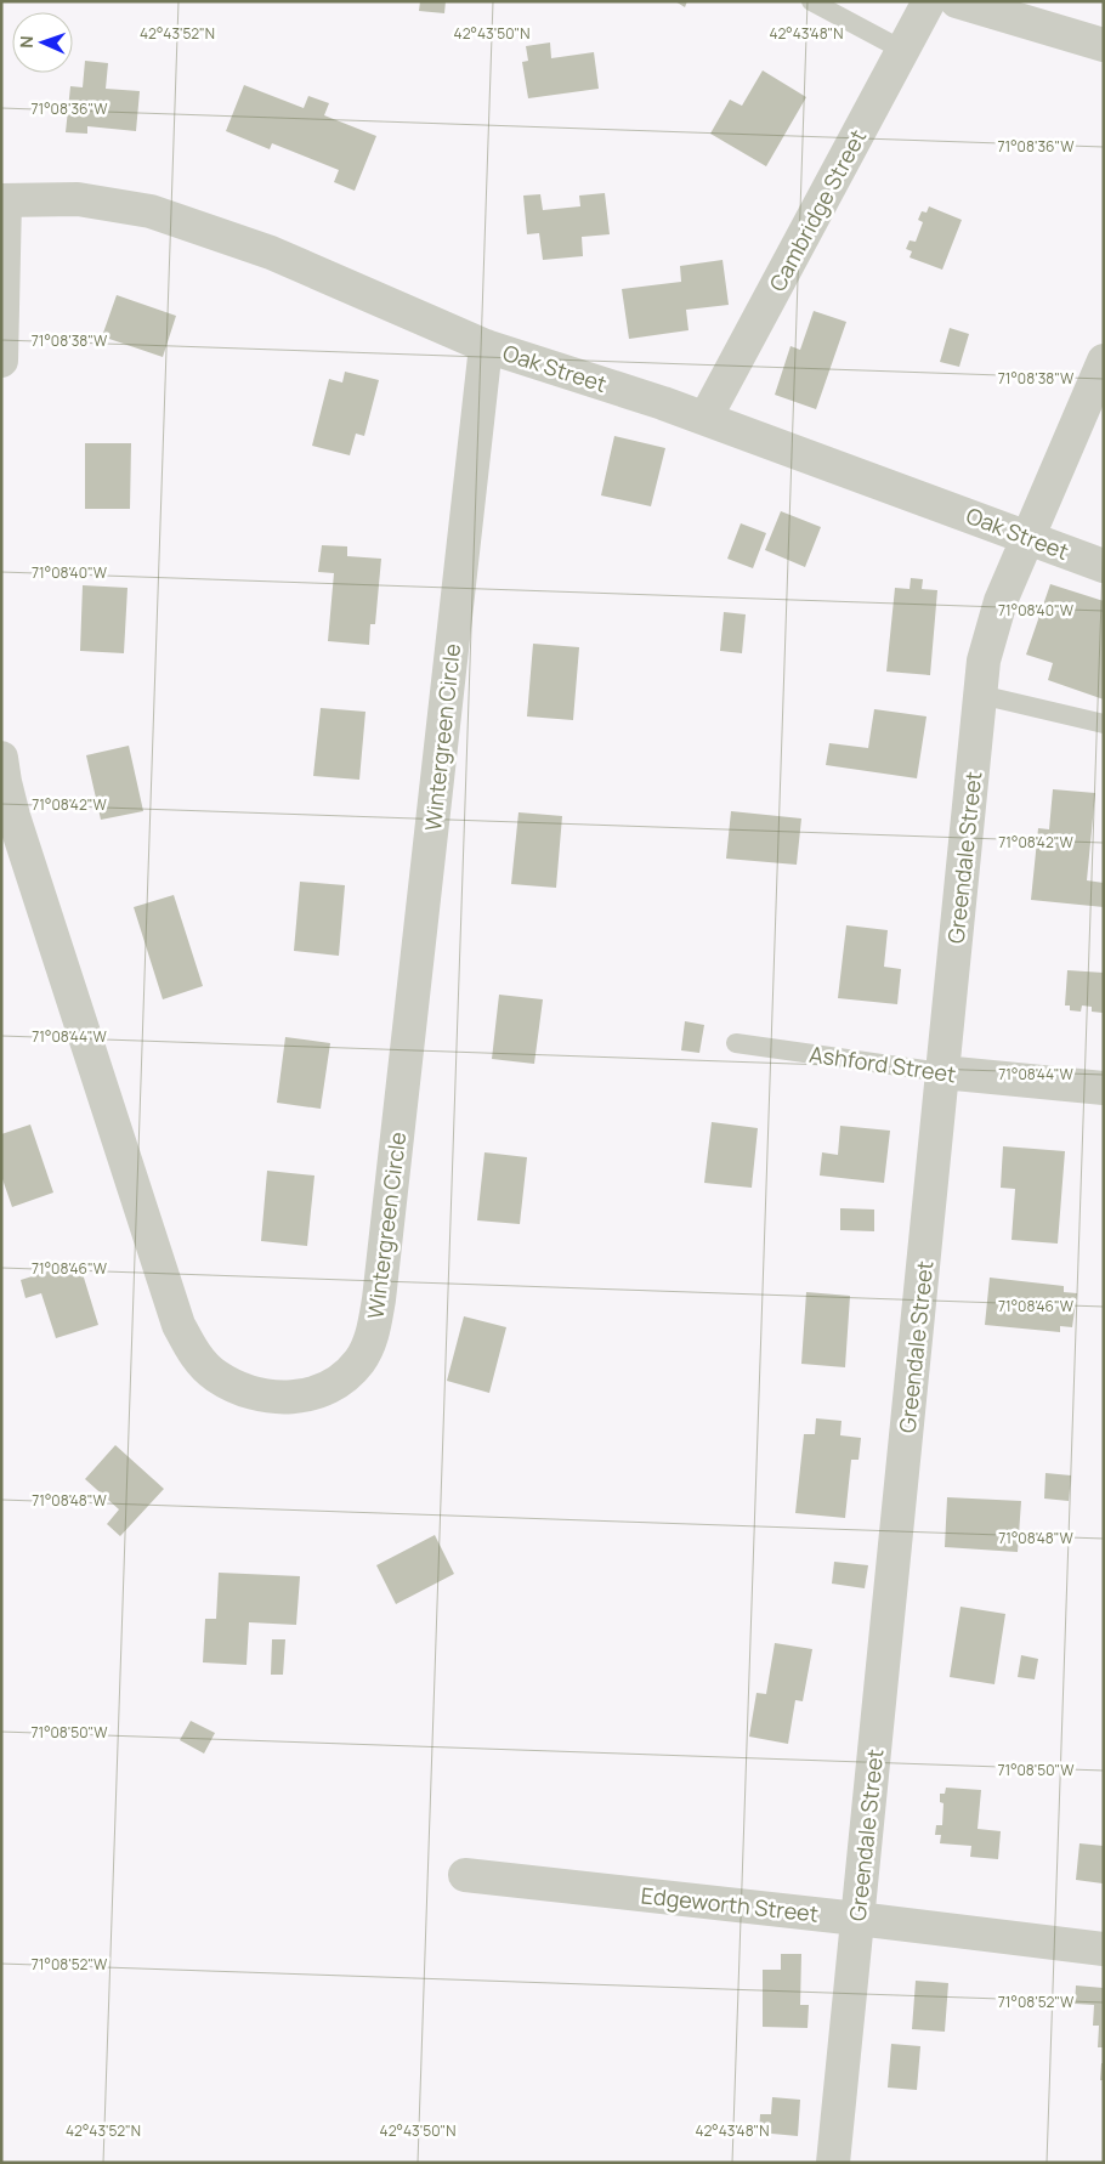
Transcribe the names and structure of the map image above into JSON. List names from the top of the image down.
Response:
{
  "streets": {
    "street": [
      "Cambridge Street",
      "Oak Street",
      "Wintergreen Circle",
      "Greendale Street",
      "Ashford Street",
      "Edgeworth Street"
    ]
  },
  "crossings": [
    ["Cambridge Street", "Oak Street"],
    ["Oak Street", "Wintergreen Circle"],
    ["Oak Street", "Greendale Street"],
    ["Greendale Street", "Ashford Street"],
    ["Greendale Street", "Edgeworth Street"]
  ],
  "north": "left",
  "coordinates": [
    "42°43'52\"N",
    "42°43'50\"N",
    "42°43'48\"N",
    "71°08'36\"W",
    "71°08'38\"W",
    "71°08'40\"W",
    "71°08'42\"W",
    "71°08'44\"W",
    "71°08'46\"W",
    "71°08'48\"W",
    "71°08'50\"W",
    "71°08'52\"W"
  ]
}
